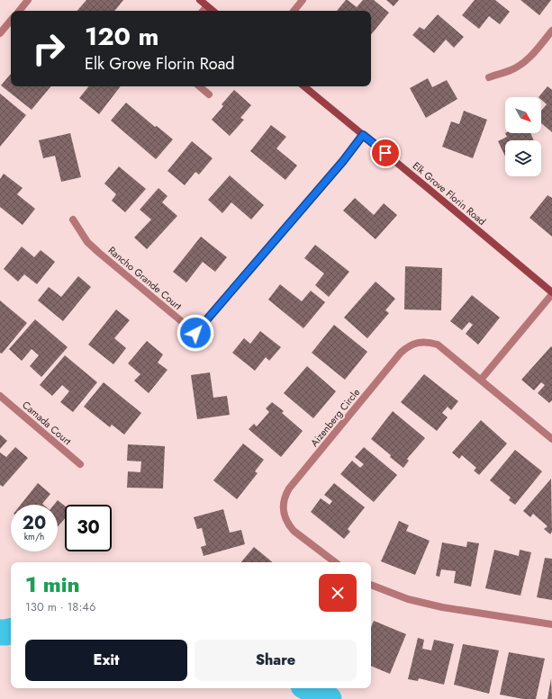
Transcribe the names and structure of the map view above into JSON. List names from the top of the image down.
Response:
{
  "streets": {
    "main road": ["Elk Grove Florin Road"],
    "street": ["Rancho Grande Court", "Aizenberg Circle", "Camada Court"]
  },
  "crossings": [
    ["Elk Grove Florin Road", "Rancho Grande Court"]
  ],
  "north": "bottom right",
  "page": {
    "turn": ["120 m", "Elk Grove Florin Road"],
    "speed": "20 km/h",
    "limit": "30",
    "heading": ["1 min", "130 m · 18:46"],
    "buttons": ["Exit", "Share"]
  }
}
